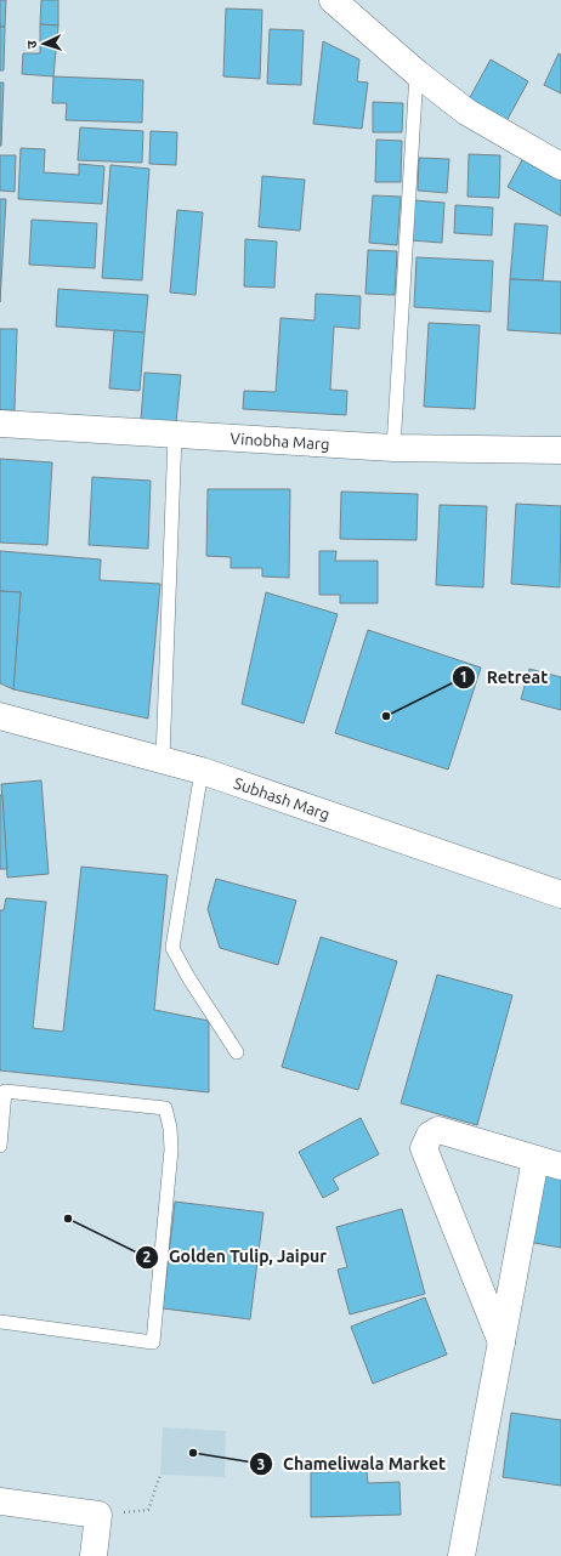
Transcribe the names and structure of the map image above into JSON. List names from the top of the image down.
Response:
{
  "streets": {
    "street": ["Vinobha Marg", "Subhash Marg"]
  },
  "places": ["Retreat", "Golden Tulip, Jaipur", "Chameliwala Market"],
  "north": "left"
}
